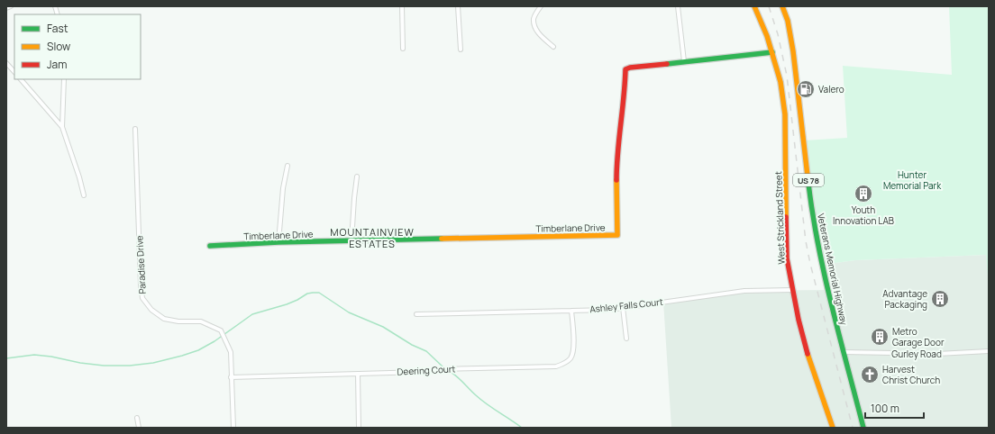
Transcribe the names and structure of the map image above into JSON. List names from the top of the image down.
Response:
{
  "streets": {
    "street": [
      "US 78",
      "West Strickland Street",
      "Timberlane Drive",
      "Paradise Drive",
      "Veterans Memorial Highway",
      "Ashley Falls Court",
      "Gurley Road",
      "Deering Court"
    ]
  },
  "crossings": [
    ["West Strickland Street", "Timberlane Drive"],
    ["West Strickland Street", "Ashley Falls Court"],
    ["Paradise Drive", "Deering Court"],
    ["Veterans Memorial Highway", "Gurley Road"],
    ["Ashley Falls Court", "Deering Court"]
  ],
  "districts": ["MOUNTAINVIEW ESTATES"],
  "parks": ["Hunter Memorial Park"],
  "places": {
    "fuel station": ["Valero"],
    "building": ["Youth Innovation LAB", "Advantage Packaging", "Metro Garage Door"],
    "church": ["Harvest Christ Church"]
  },
  "legend": ["Fast", "Slow", "Jam"],
  "scale_bar": "100 m"
}
